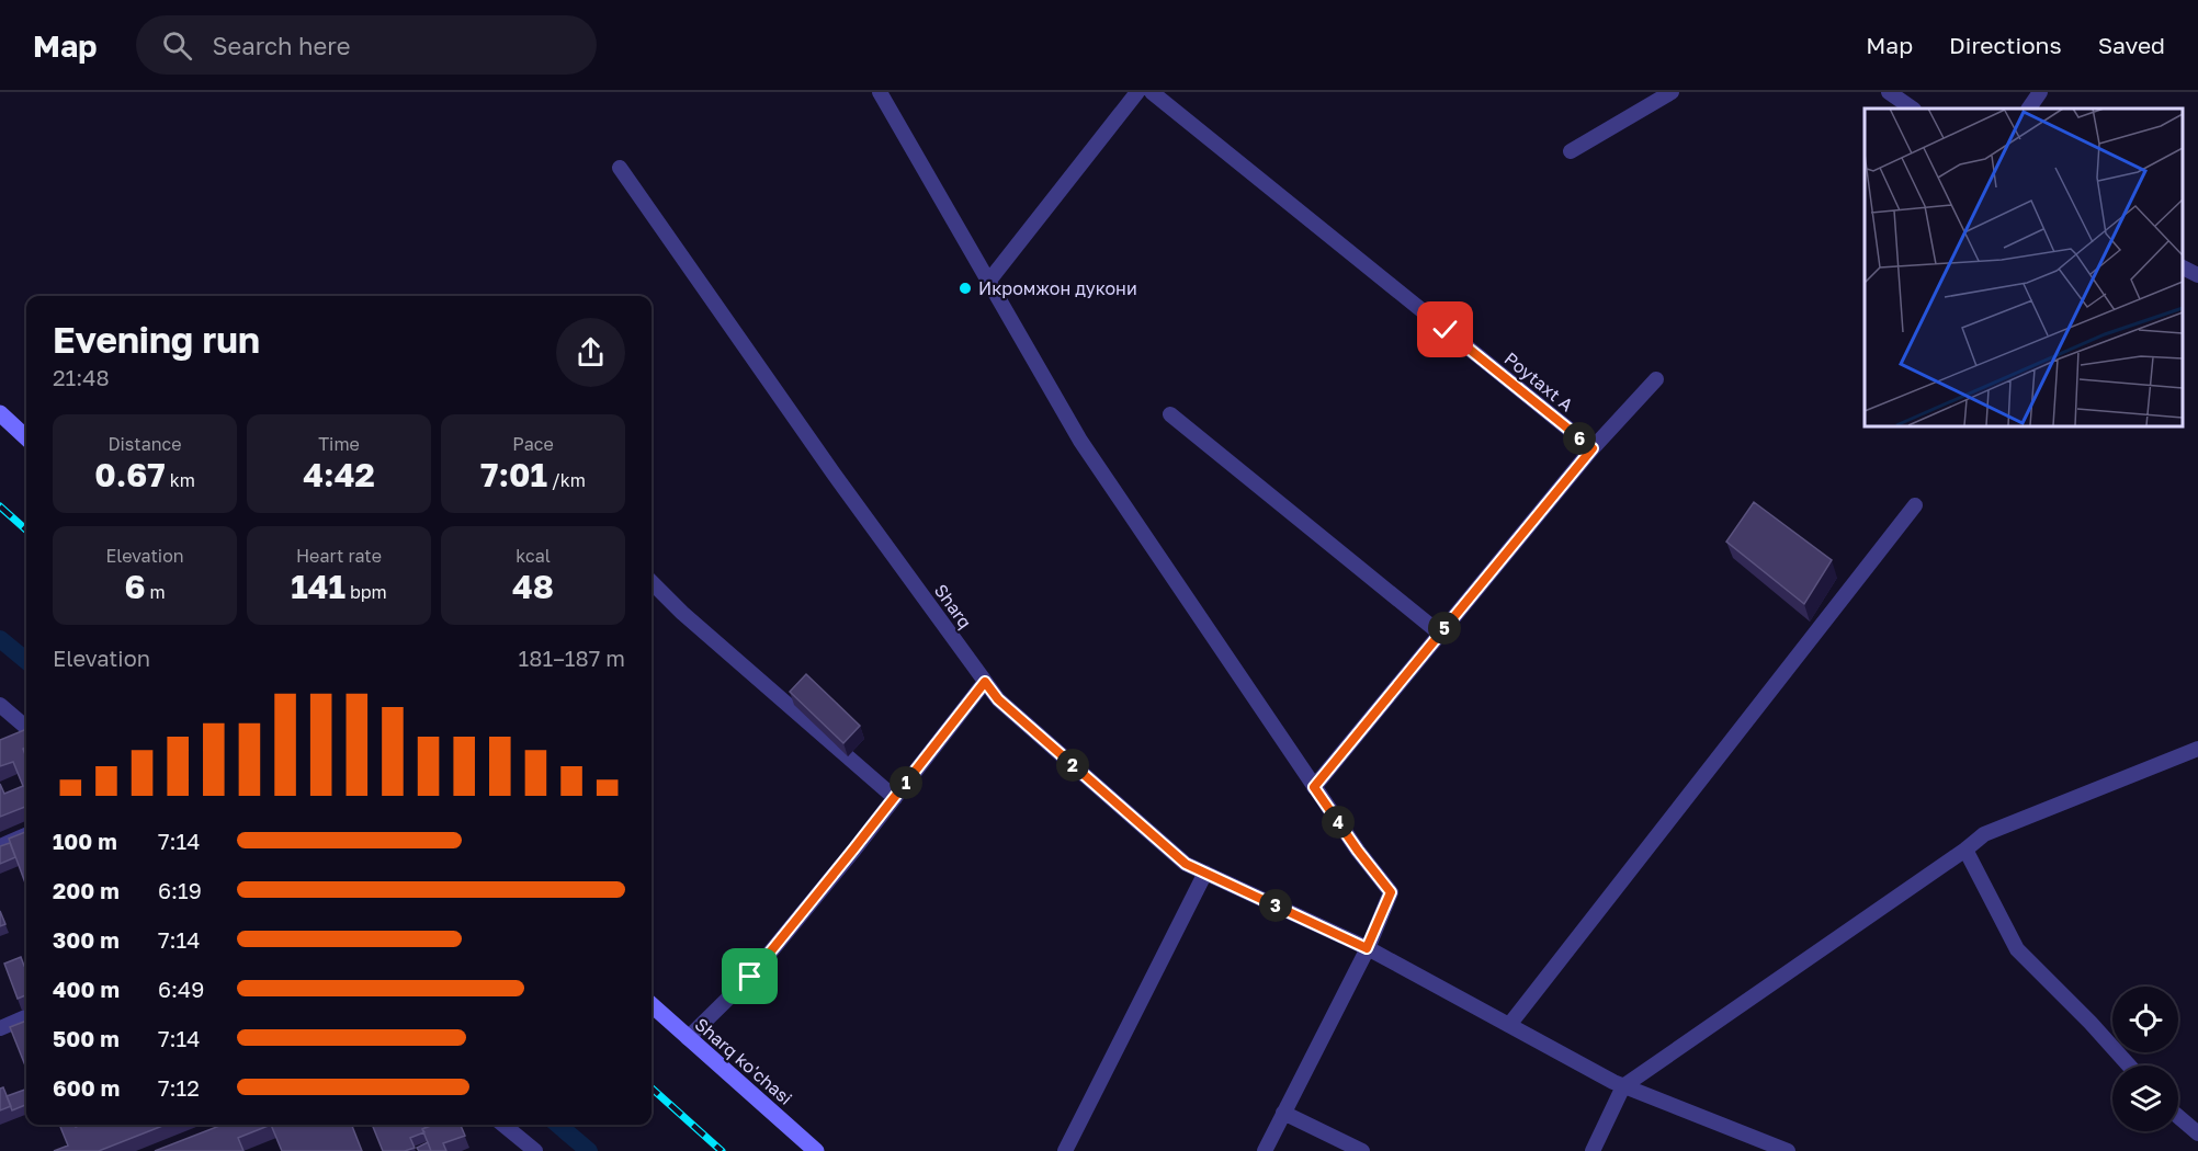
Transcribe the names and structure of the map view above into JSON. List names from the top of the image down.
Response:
{
  "streets": {
    "main road": ["Sharq ko'chasi"],
    "street": ["Poytaxt A", "Sharq"]
  },
  "places": ["Икромжон дукони"],
  "page": {
    "header": "Map",
    "search": "Search here",
    "nav": ["Map", "Directions", "Saved"],
    "heading": ["Evening run", "21:48"],
    "stats": [
      ["Distance", "0.67 km"],
      ["Time", "4:42"],
      ["Pace", "7:01 /km"],
      ["Elevation", "6 m"],
      ["Heart rate", "141 bpm"],
      ["kcal", "48"]
    ],
    "pins": [
      "6",
      "5",
      "2",
      "1",
      "4",
      "3"
    ],
    "chart": ["Elevation", "181–187 m"],
    "list": [
      {
        "name": "100 m",
        "note": "7:14"
      },
      {
        "name": "200 m",
        "note": "6:19"
      },
      {
        "name": "300 m",
        "note": "7:14"
      },
      {
        "name": "400 m",
        "note": "6:49"
      },
      {
        "name": "500 m",
        "note": "7:14"
      },
      {
        "name": "600 m",
        "note": "7:12"
      }
    ]
  }
}
